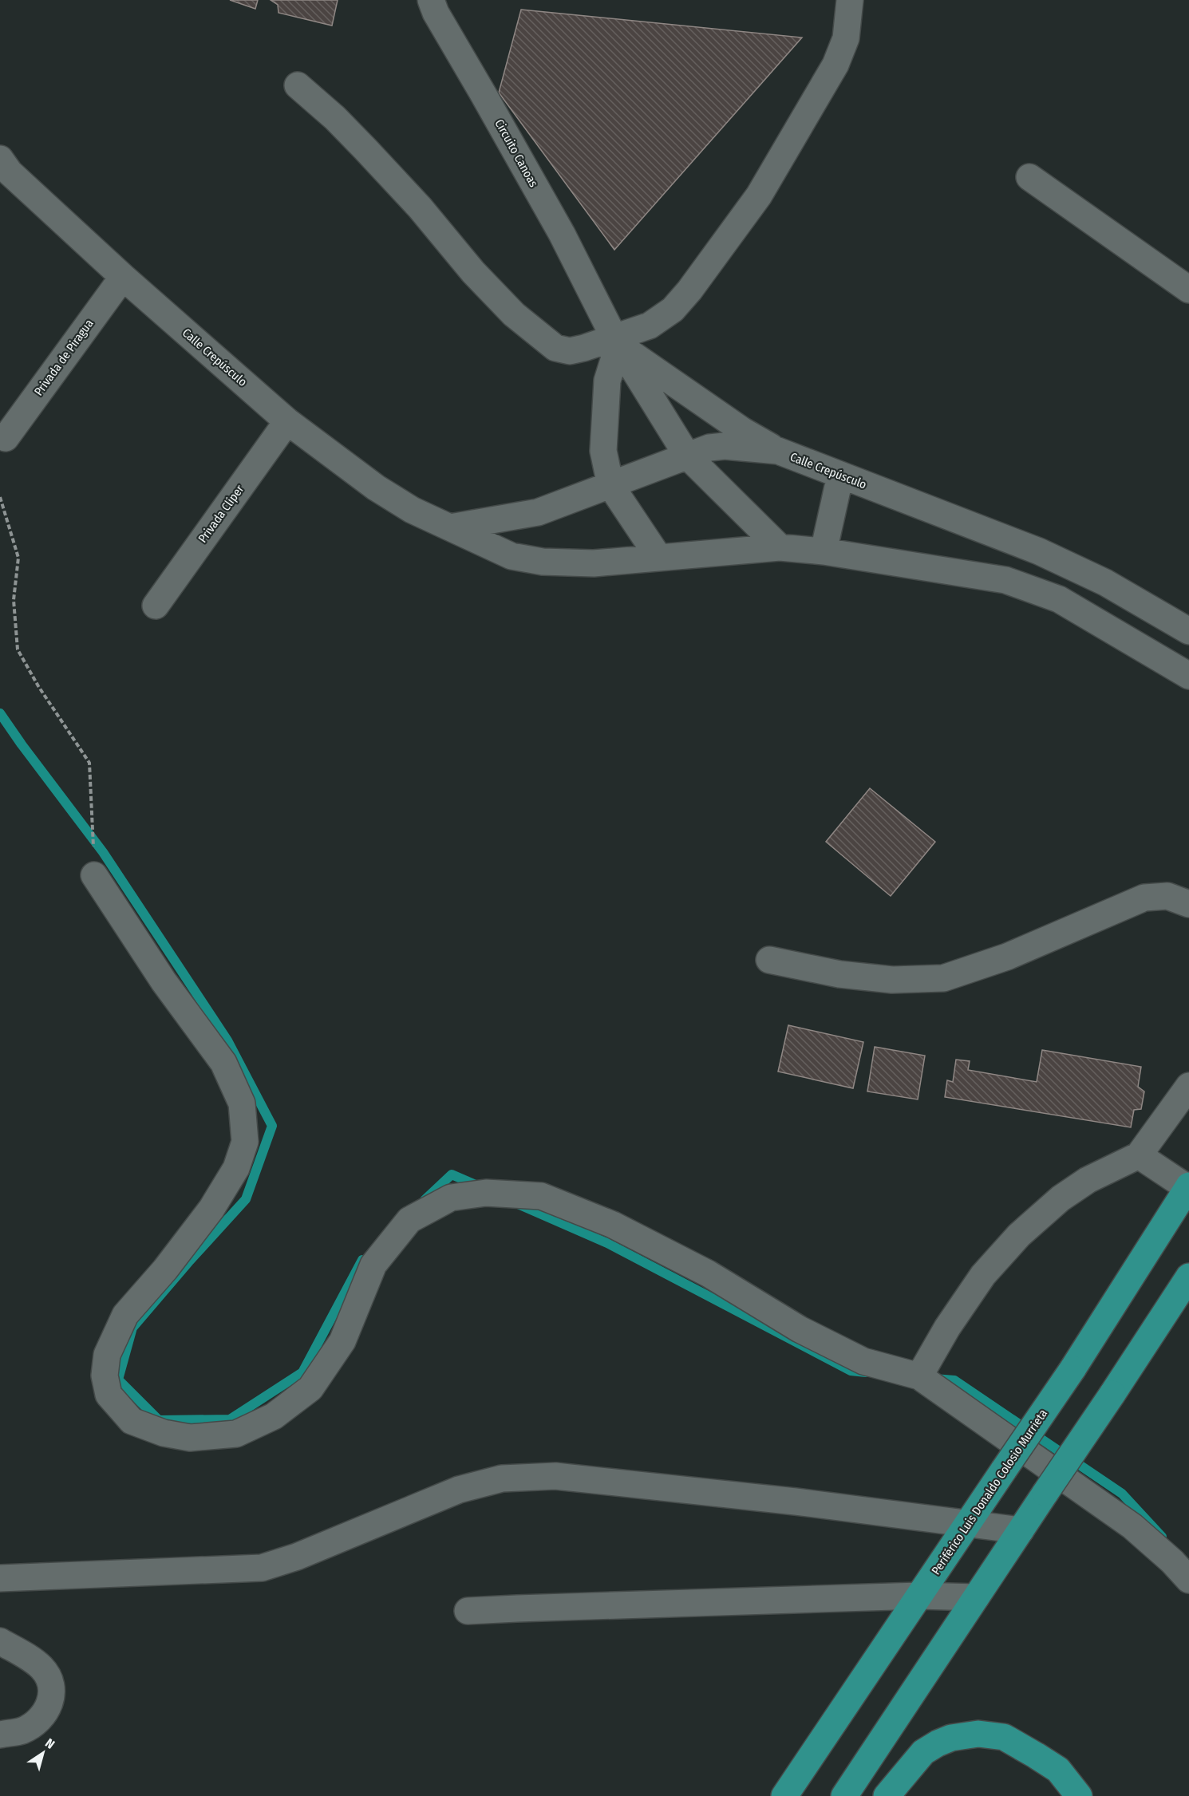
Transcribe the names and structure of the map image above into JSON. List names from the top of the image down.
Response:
{
  "streets": {
    "main road": ["Periférico Luis Donaldo Colosio Murrieta"],
    "street": [
      "Circuito Canoas",
      "Privada de Piragua",
      "Calle Crepúsculo",
      "Privada Clíper"
    ]
  },
  "crossings": [
    ["Circuito Canoas", "Calle Crepúsculo"],
    ["Privada de Piragua", "Calle Crepúsculo"],
    ["Calle Crepúsculo", "Privada Clíper"]
  ],
  "north": "top right"
}
